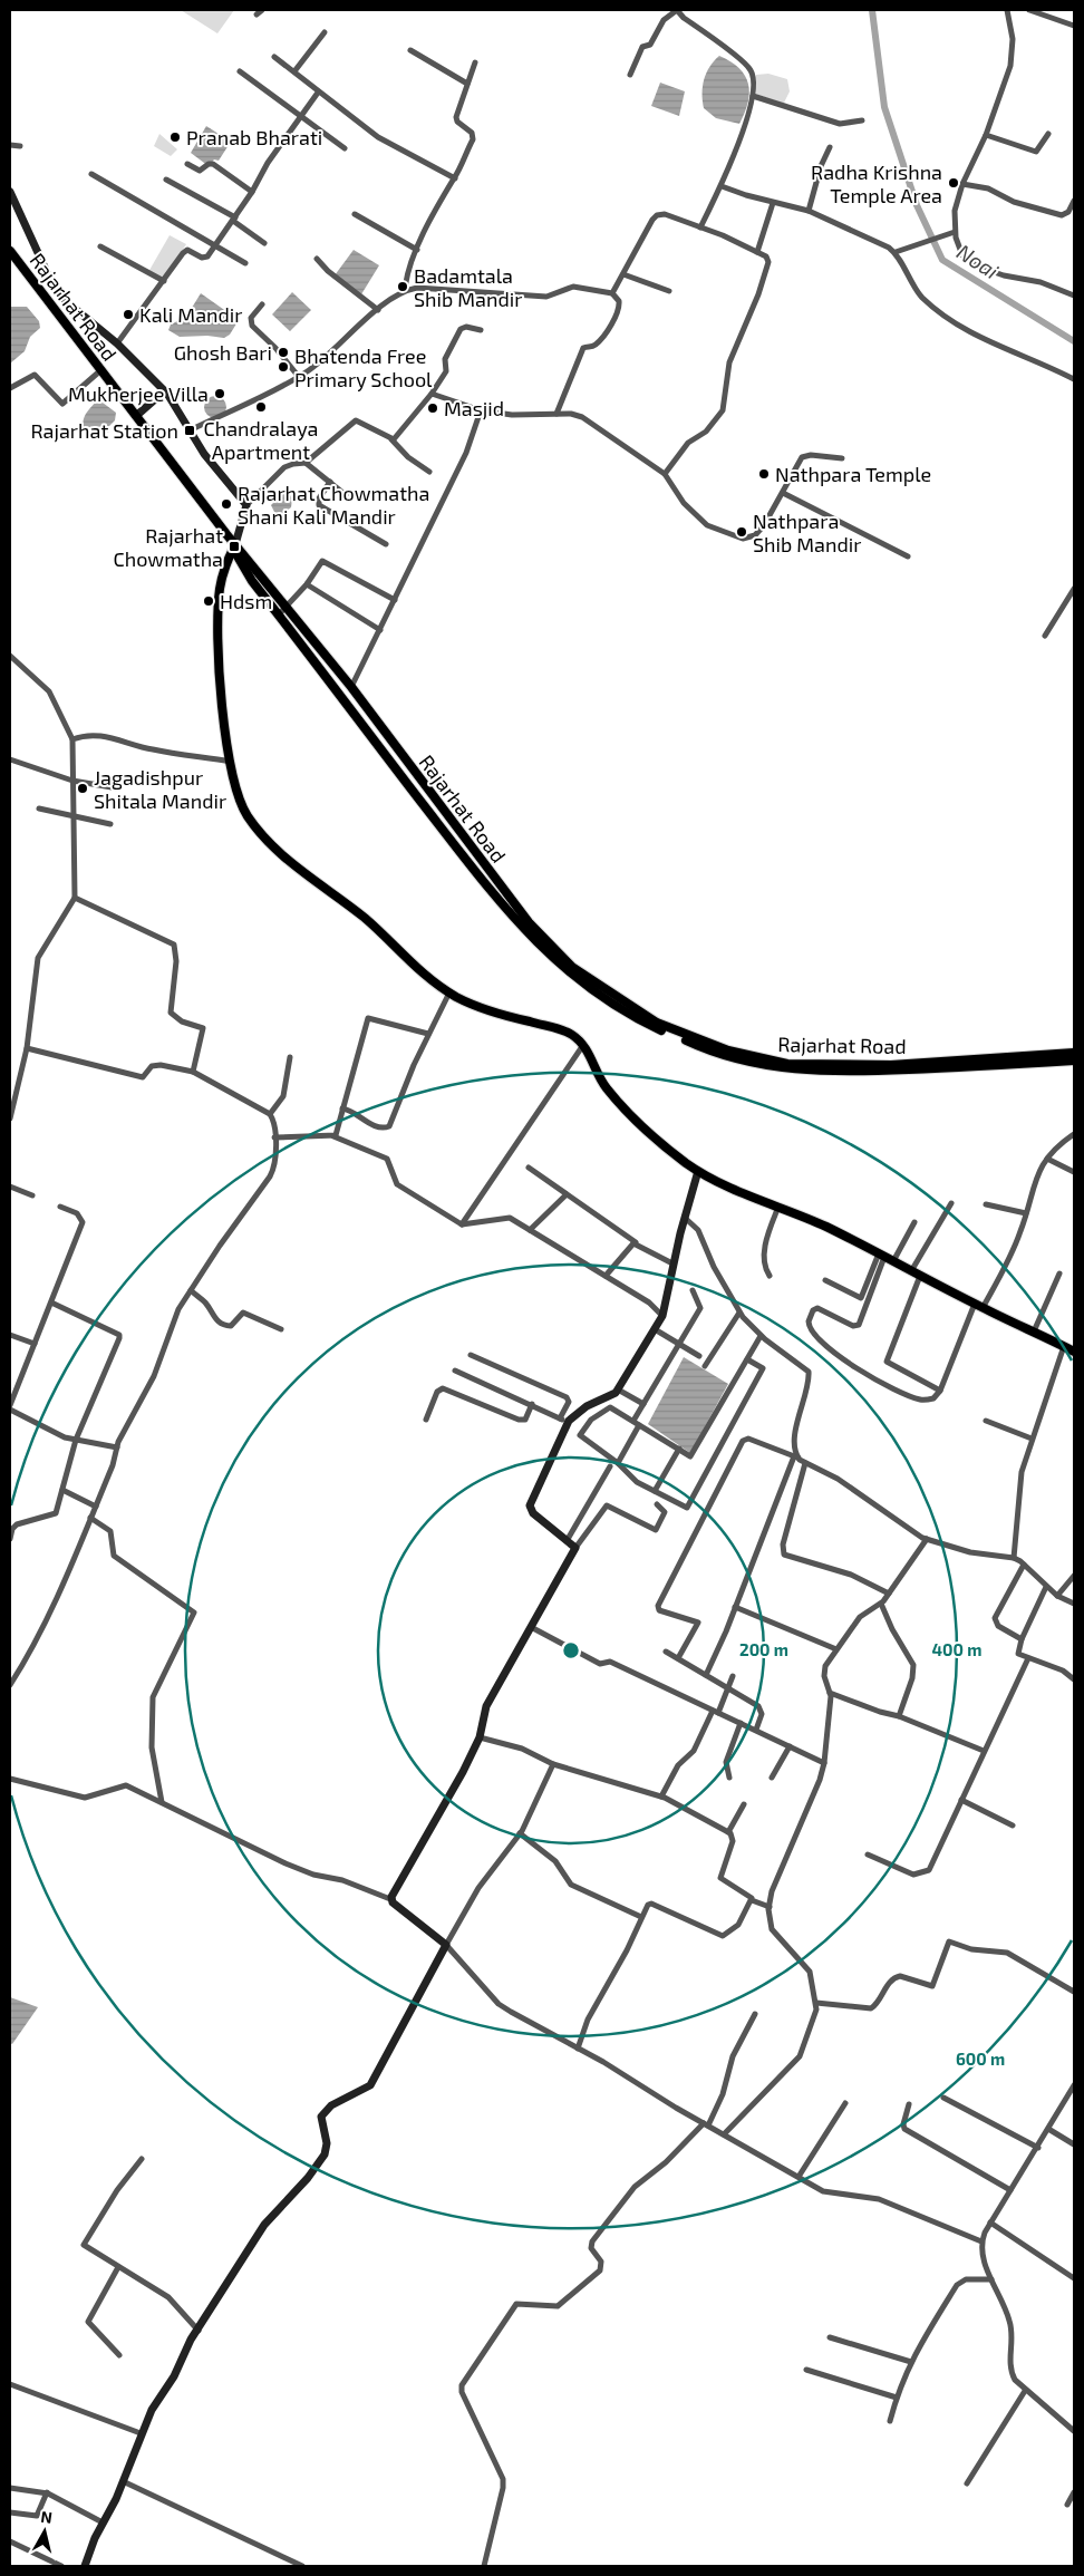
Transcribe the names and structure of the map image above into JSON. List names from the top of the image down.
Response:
{
  "streets": {
    "main road": ["Rajarhat Road"]
  },
  "water": ["Noai"],
  "places": {
    "other": [
      "Pranab Bharati",
      "Radha Krishna Temple Area",
      "Badamtala Shib Mandir",
      "Kali Mandir",
      "Ghosh Bari",
      "Bhatenda Free Primary School",
      "Mukherjee Villa",
      "Chandralaya Apartment",
      "Masjid",
      "Nathpara Temple",
      "Rajarhat Chowmatha Shani Kali Mandir",
      "Nathpara Shib Mandir",
      "Hdsm",
      "Jagadishpur Shitala Mandir"
    ],
    "transit": ["Rajarhat Station", "Rajarhat Chowmatha"]
  },
  "north": "top",
  "rings": ["200 m", "400 m", "600 m"]
}
